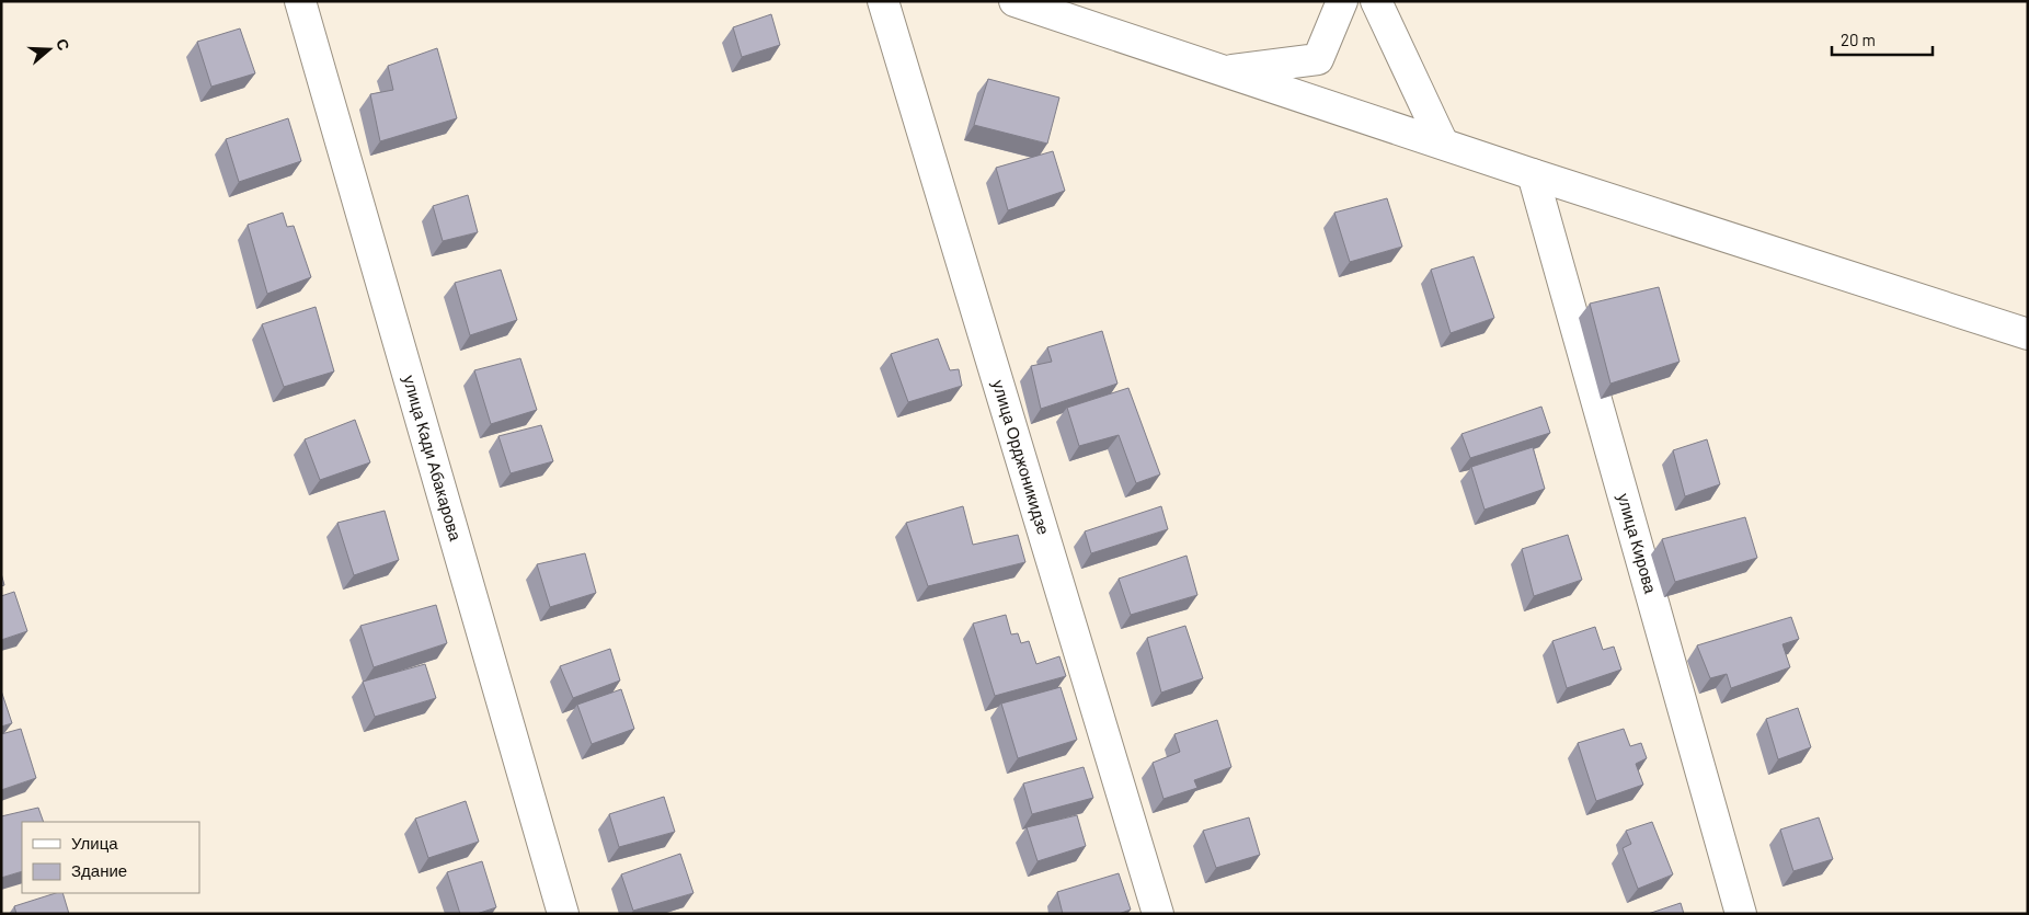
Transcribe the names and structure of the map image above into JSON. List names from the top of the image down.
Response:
{
  "streets": {
    "street": ["улица Кади Абакарова", "улица Орджоникидзе", "улица Кирова"]
  },
  "legend": ["Улица", "Здание"],
  "scale_bar": "20 m",
  "north": "right"
}
